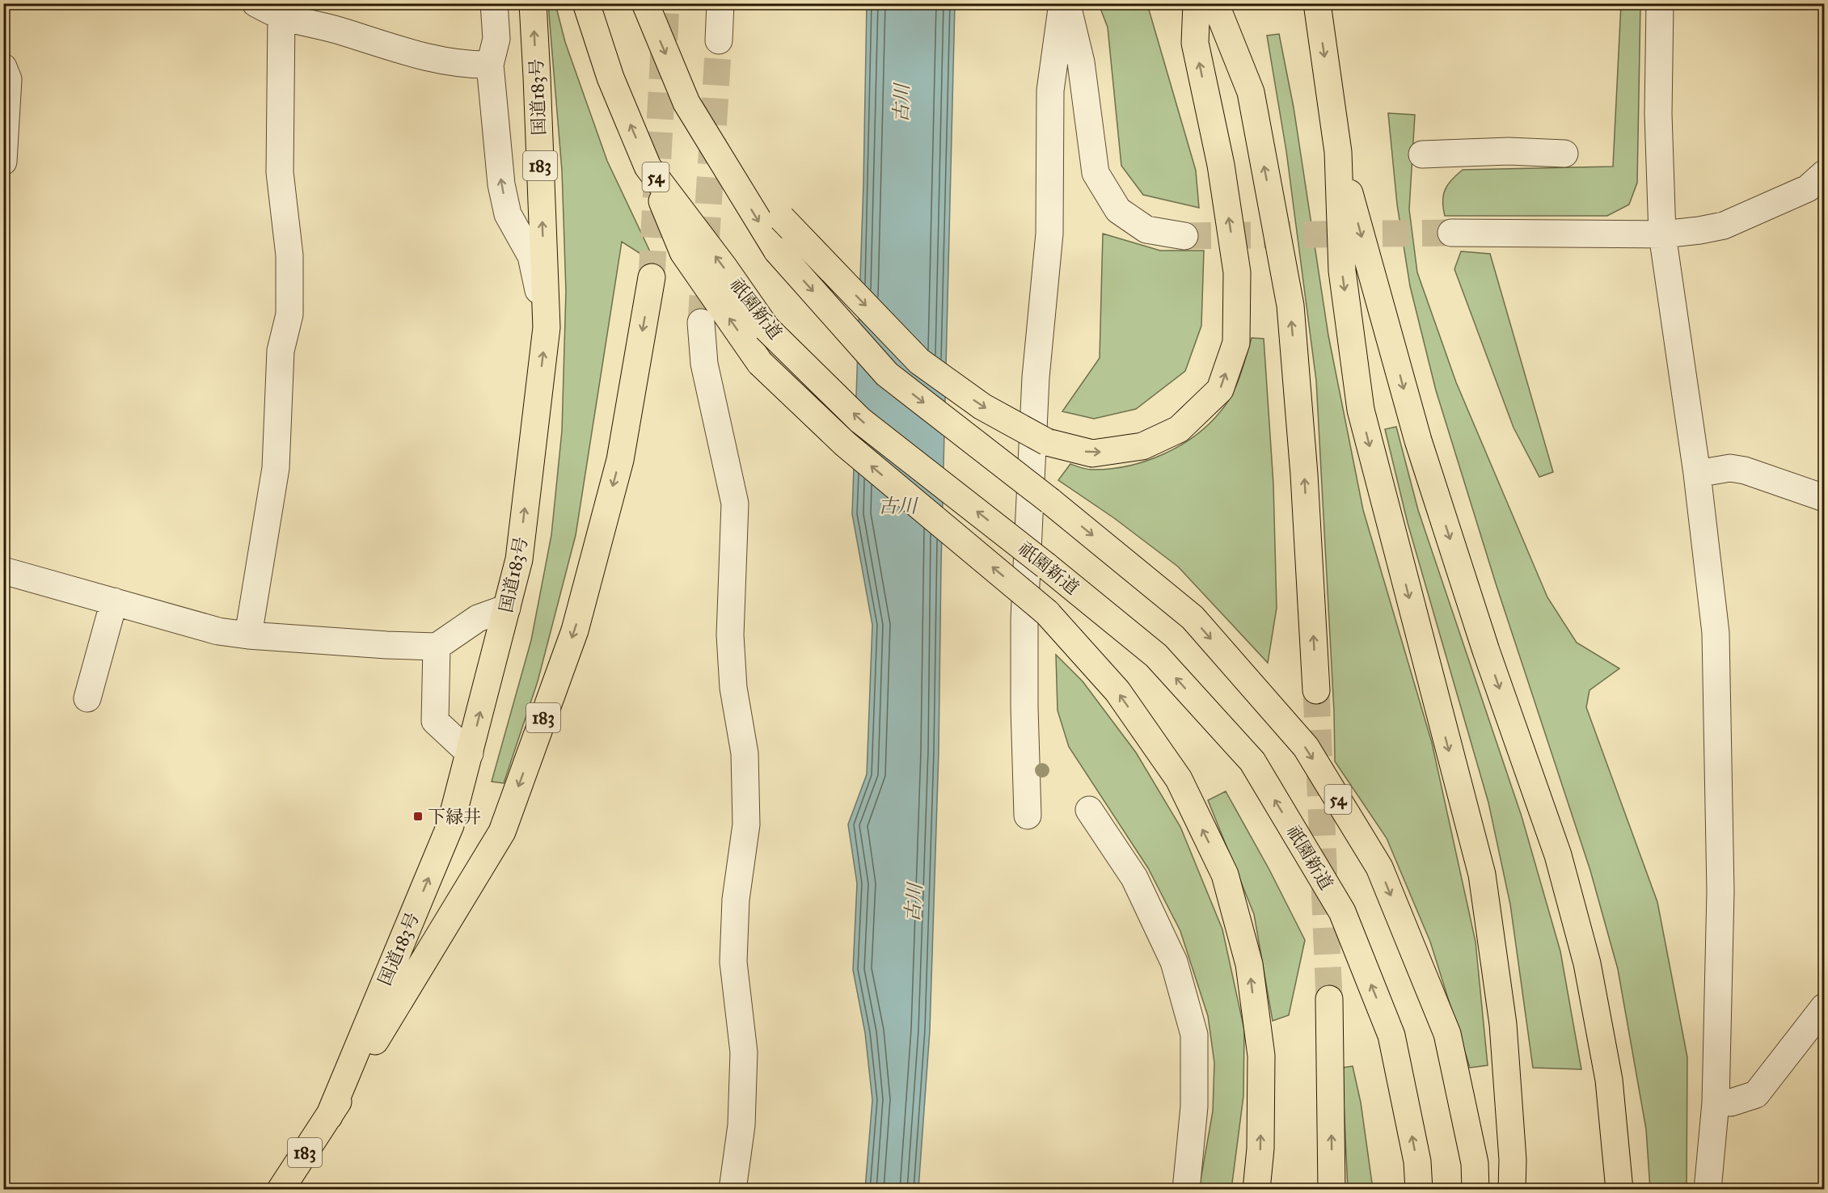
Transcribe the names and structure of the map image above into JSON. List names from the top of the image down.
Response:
{
  "streets": {
    "highway": [
      "国道183号",
      "183",
      "54",
      "祇園新道"
    ]
  },
  "water": ["古川"],
  "places": {
    "transit": ["下緑井"]
  }
}
